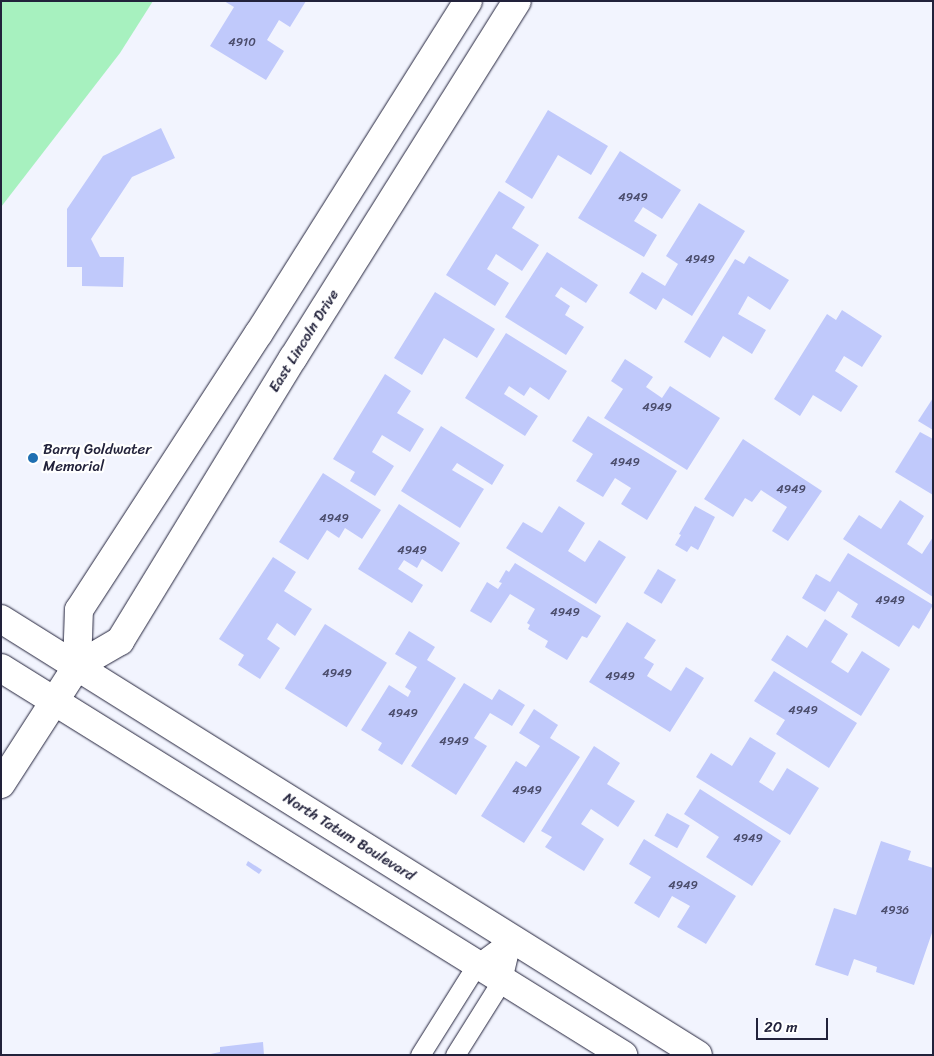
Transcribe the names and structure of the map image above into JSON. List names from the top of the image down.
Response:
{
  "streets": {
    "main road": ["East Lincoln Drive", "North Tatum Boulevard"]
  },
  "crossings": [
    ["East Lincoln Drive", "North Tatum Boulevard"]
  ],
  "places": ["Barry Goldwater Memorial"],
  "house_numbers": [
    "4910",
    "4949",
    "4949",
    "4949",
    "4949",
    "4949",
    "4949",
    "4949",
    "4949",
    "4949",
    "4949",
    "4949",
    "4949",
    "4949",
    "4949",
    "4949",
    "4949",
    "4949",
    "4936"
  ],
  "scale_bar": "20 m"
}
